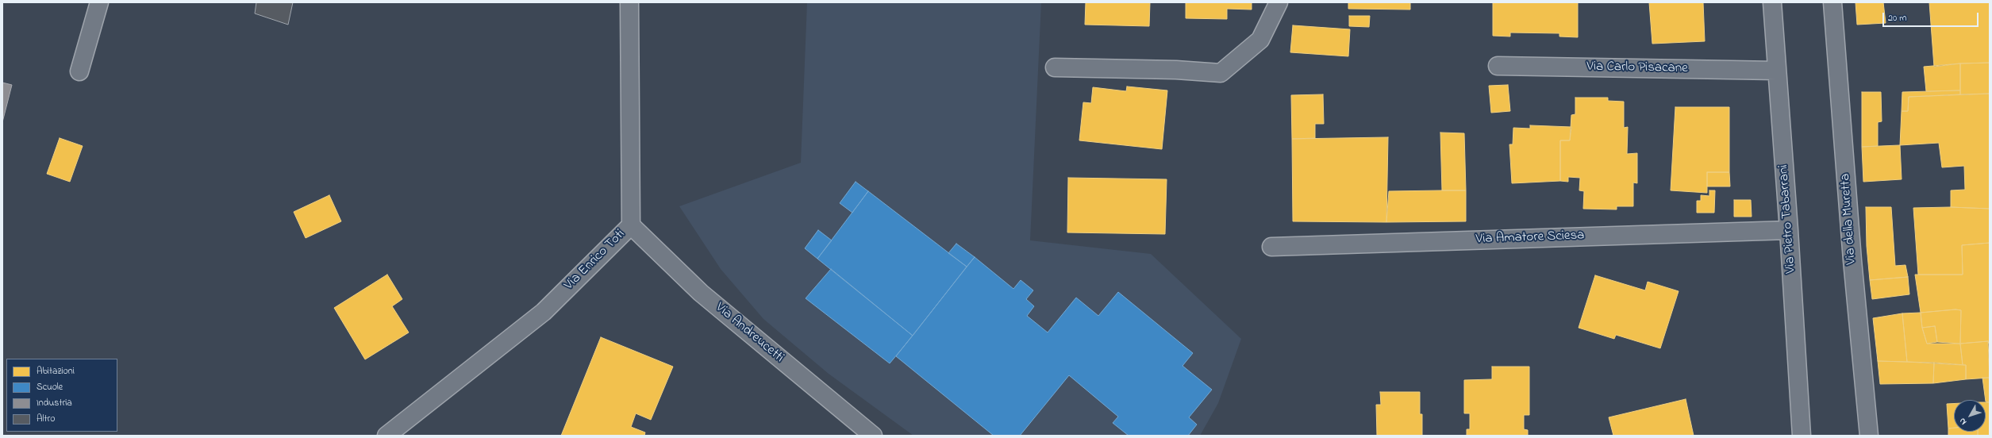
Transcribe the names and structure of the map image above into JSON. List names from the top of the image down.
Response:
{
  "streets": {
    "street": [
      "Via Carlo Pisacane",
      "Via Pietro Tabarrani",
      "Via della Muretta",
      "Via Amatore Sciesa",
      "Via Enrico Toti",
      "Via Andreucetti"
    ]
  },
  "crossings": [
    ["Via Carlo Pisacane", "Via Pietro Tabarrani"],
    ["Via Pietro Tabarrani", "Via Amatore Sciesa"],
    ["Via Enrico Toti", "Via Andreucetti"]
  ],
  "legend": [
    "Abitazioni",
    "Scuole",
    "Industria",
    "Altro"
  ],
  "scale_bar": "20 m",
  "north": "bottom left"
}
